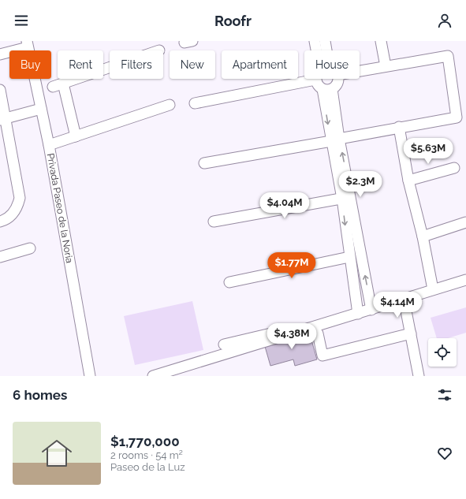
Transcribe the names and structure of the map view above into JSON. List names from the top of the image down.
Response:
{
  "streets": {
    "street": ["Privada Paseo de la Noria"]
  },
  "page": {
    "header": "Roofr",
    "chip": [
      "Buy",
      "Rent",
      "Filters",
      "New",
      "Apartment",
      "House"
    ],
    "price": [
      "$5.63M",
      "$2.3M",
      "$4.04M",
      "$1.77M",
      "$4.14M",
      "$4.38M"
    ],
    "heading": "6 homes",
    "list": [
      {
        "name": "$1,770,000",
        "note": "2 rooms · 54 m² · Paseo de la Luz"
      }
    ]
  }
}
